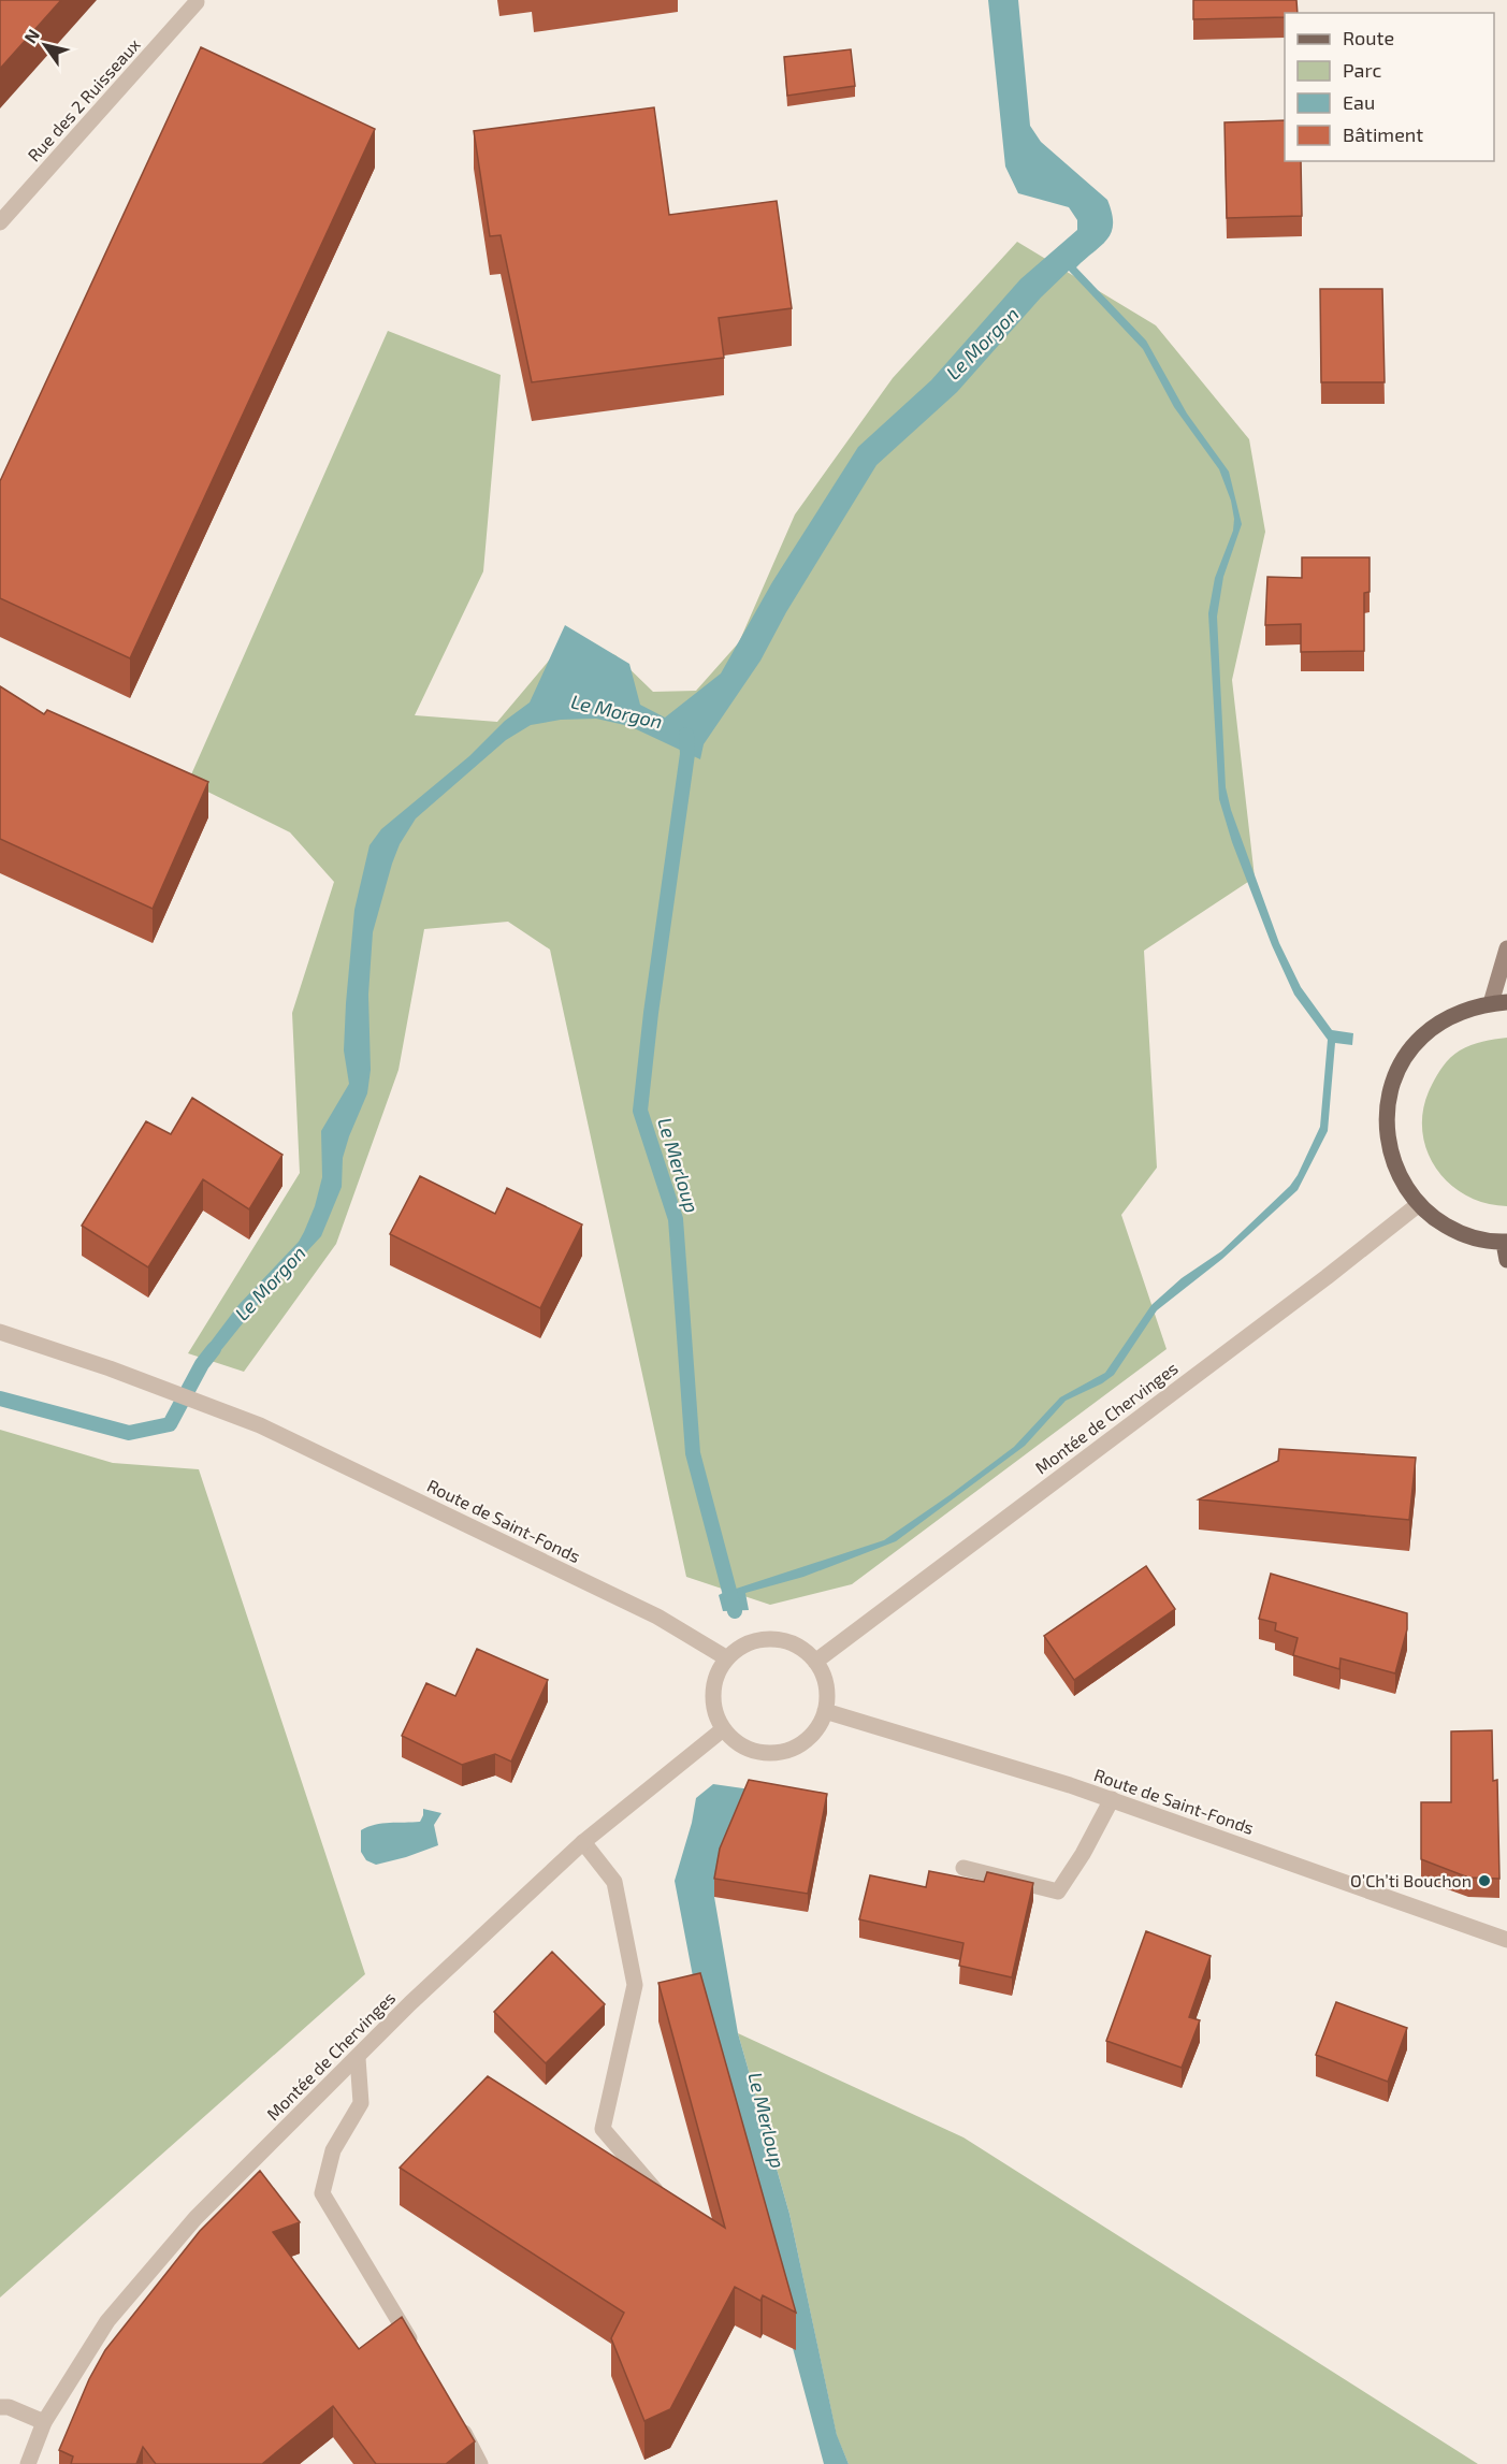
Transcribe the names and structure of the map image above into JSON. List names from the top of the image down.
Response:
{
  "streets": {
    "street": ["Rue des 2 Ruisseaux", "Montée de Chervinges", "Route de Saint-Fonds"]
  },
  "crossings": [
    ["Montée de Chervinges", "Route de Saint-Fonds"]
  ],
  "water": ["Le Morgon", "Le Merloup"],
  "places": ["O’Ch’ti Bouchon"],
  "legend": [
    "Route",
    "Parc",
    "Eau",
    "Bâtiment"
  ],
  "north": "top left"
}
